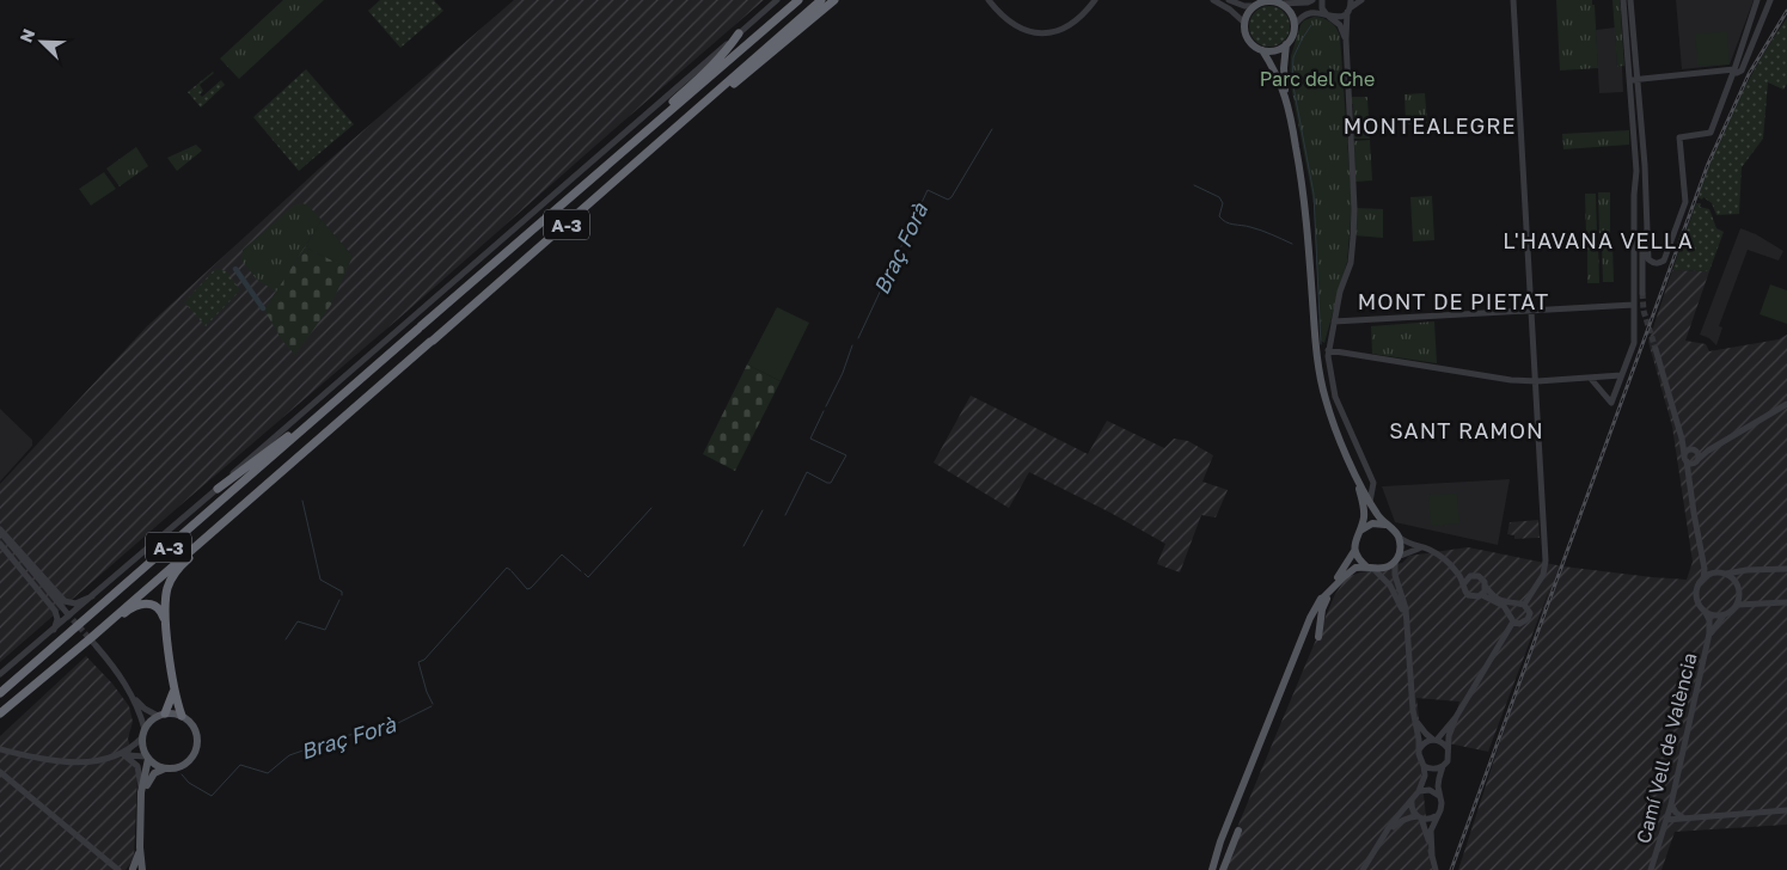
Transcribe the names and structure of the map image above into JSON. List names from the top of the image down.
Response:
{
  "streets": {
    "highway": ["A-3"],
    "street": ["Camí Vell de València"]
  },
  "districts": [
    "MONTEALEGRE",
    "L'HAVANA VELLA",
    "MONT DE PIETAT",
    "SANT RAMON"
  ],
  "water": ["Braç Forà"],
  "parks": ["Parc del Che"],
  "north": "top left"
}
